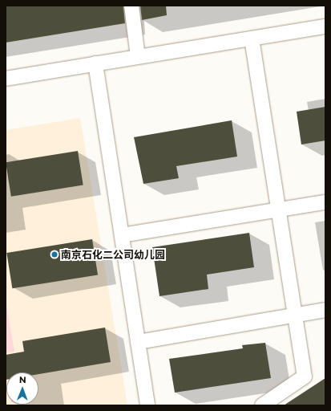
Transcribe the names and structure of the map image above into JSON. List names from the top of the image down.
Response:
{
  "places": ["南京石化二公司幼儿园"],
  "north": "top"
}
